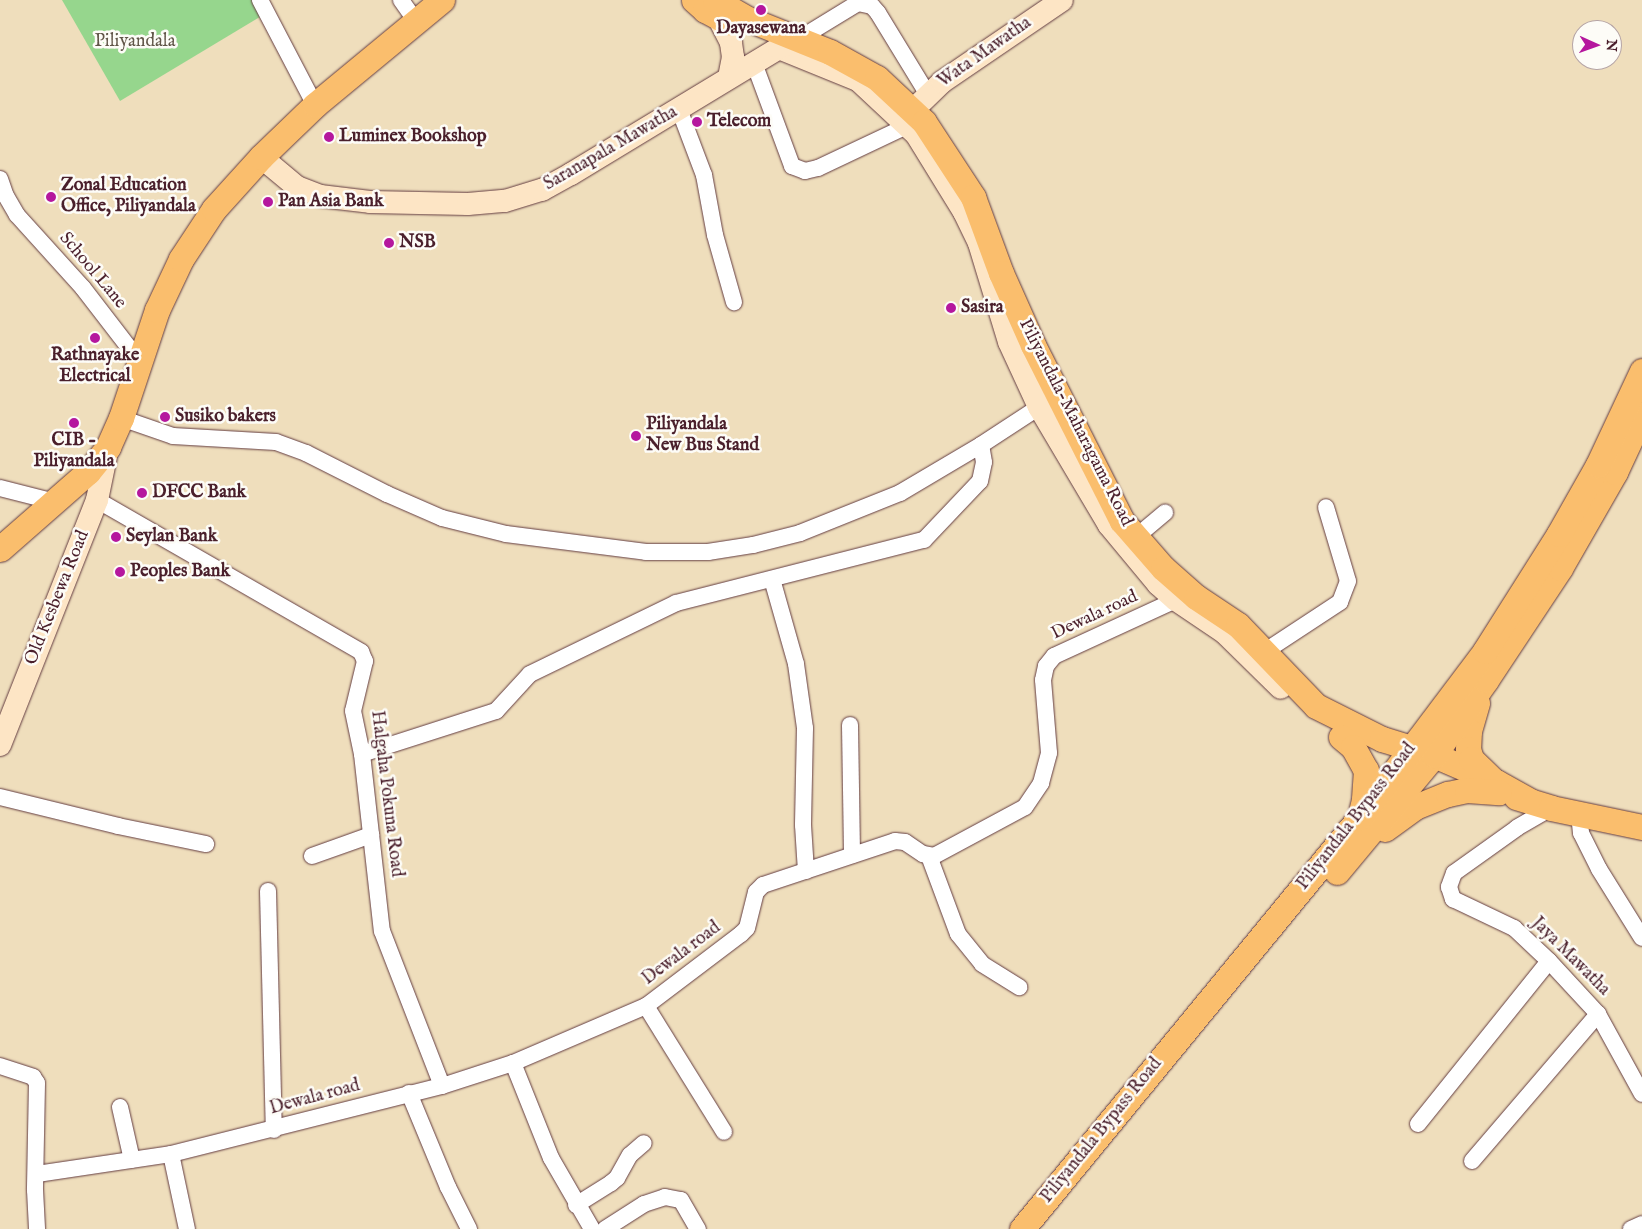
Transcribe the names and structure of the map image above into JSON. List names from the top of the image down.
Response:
{
  "streets": {
    "main road": ["Piliyandala-Maharagama Road", "Piliyandala Bypass Road"],
    "street": [
      "Wata Mawatha",
      "Saranapala Mawatha",
      "School Lane",
      "Old Kesbewa Road",
      "Dewala road",
      "Halgaha Pokuna Road",
      "Jaya Mawatha"
    ]
  },
  "crossings": [
    ["Wata Mawatha", "Piliyandala-Maharagama Road"],
    ["Saranapala Mawatha", "Piliyandala-Maharagama Road"],
    ["Piliyandala-Maharagama Road", "Dewala road"],
    ["Piliyandala-Maharagama Road", "Piliyandala Bypass Road"],
    ["Piliyandala-Maharagama Road", "Jaya Mawatha"],
    ["Old Kesbewa Road", "Halgaha Pokuna Road"],
    ["Dewala road", "Halgaha Pokuna Road"]
  ],
  "parks": ["Piliyandala"],
  "places": [
    "Dayasewana",
    "Telecom",
    "Luminex Bookshop",
    "Zonal Education Office, Piliyandala",
    "Pan Asia Bank",
    "NSB",
    "Sasira",
    "Rathnayake Electrical",
    "Susiko bakers",
    "CIB - Piliyandala",
    "Piliyandala New Bus Stand",
    "DFCC Bank",
    "Seylan Bank",
    "Peoples Bank"
  ],
  "north": "right"
}
